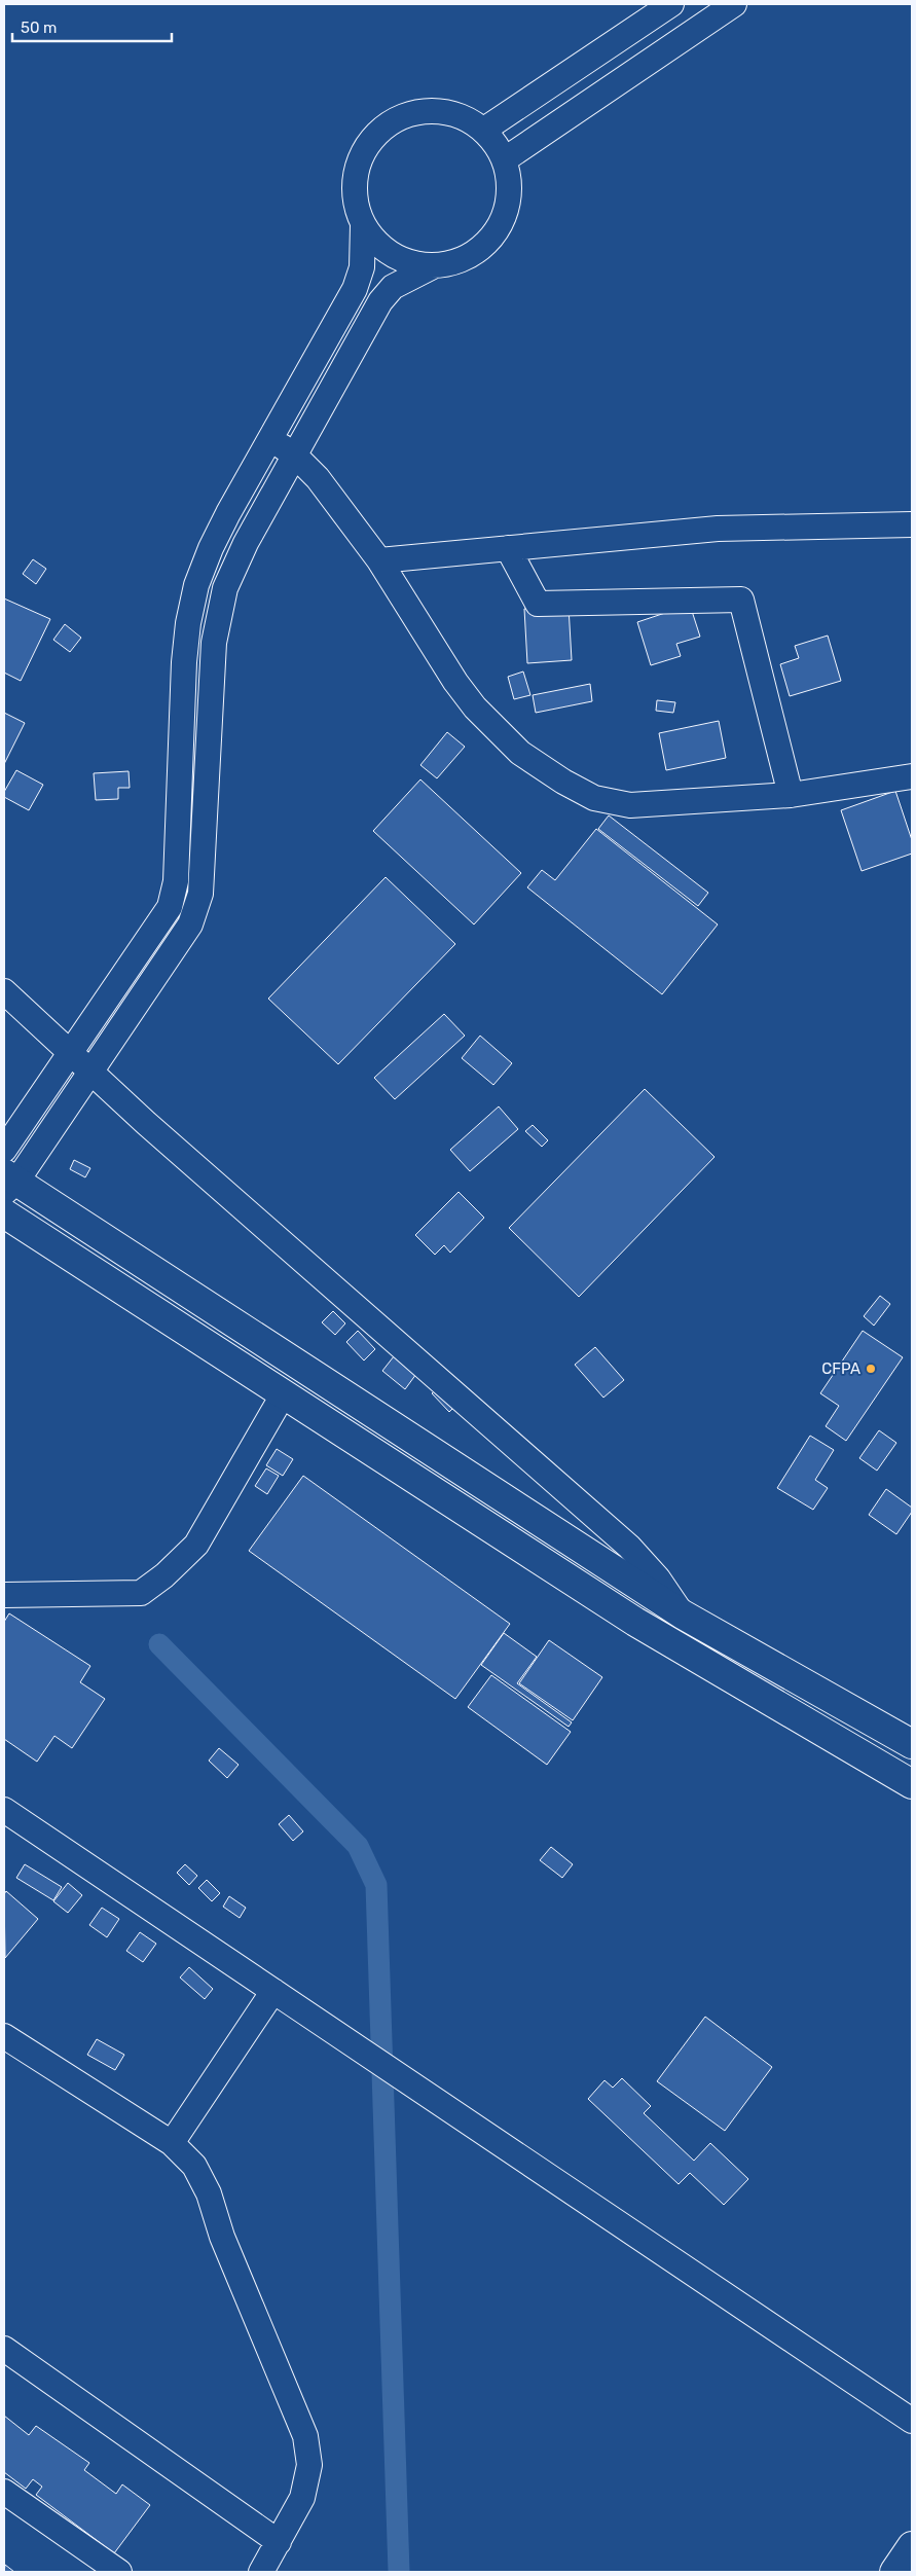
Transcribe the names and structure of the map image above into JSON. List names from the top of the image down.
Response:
{
  "places": ["CFPA"],
  "scale_bar": "50 m"
}
